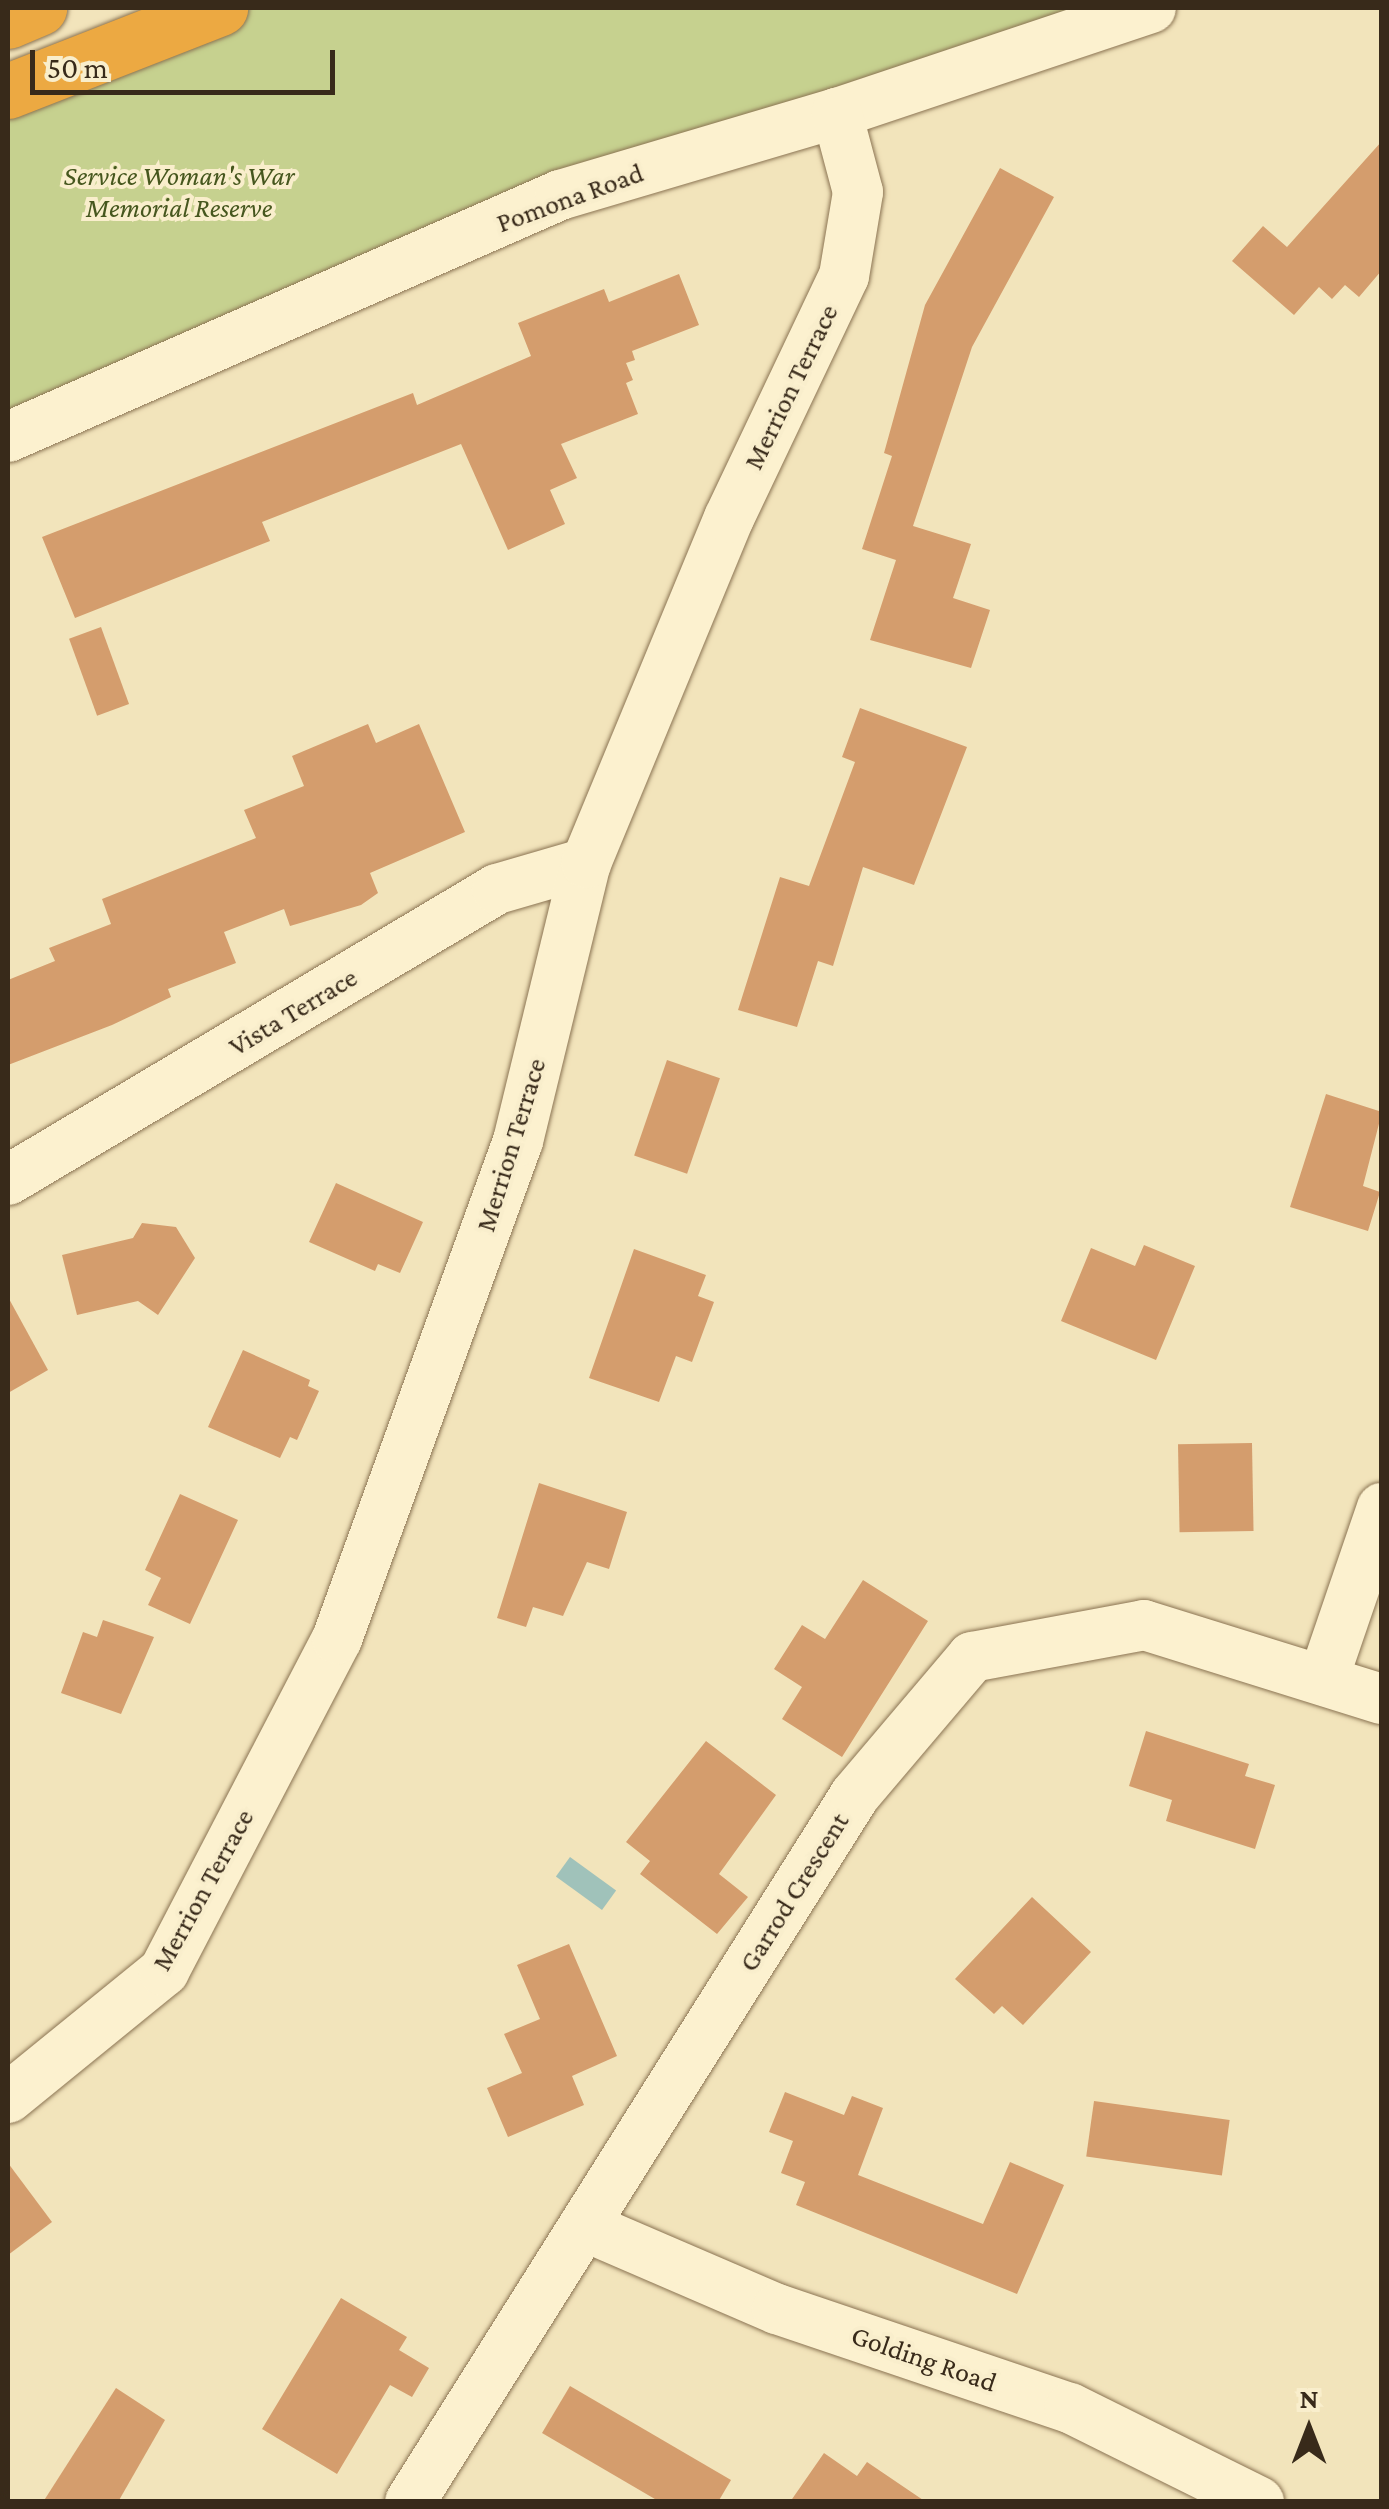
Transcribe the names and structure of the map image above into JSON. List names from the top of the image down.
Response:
{
  "streets": {
    "street": [
      "Pomona Road",
      "Merrion Terrace",
      "Vista Terrace",
      "Garrod Crescent",
      "Golding Road"
    ]
  },
  "crossings": [
    ["Pomona Road", "Merrion Terrace"],
    ["Merrion Terrace", "Vista Terrace"],
    ["Garrod Crescent", "Golding Road"]
  ],
  "parks": ["Service Woman's War Memorial Reserve"],
  "scale_bar": "50 m",
  "north": "top"
}
